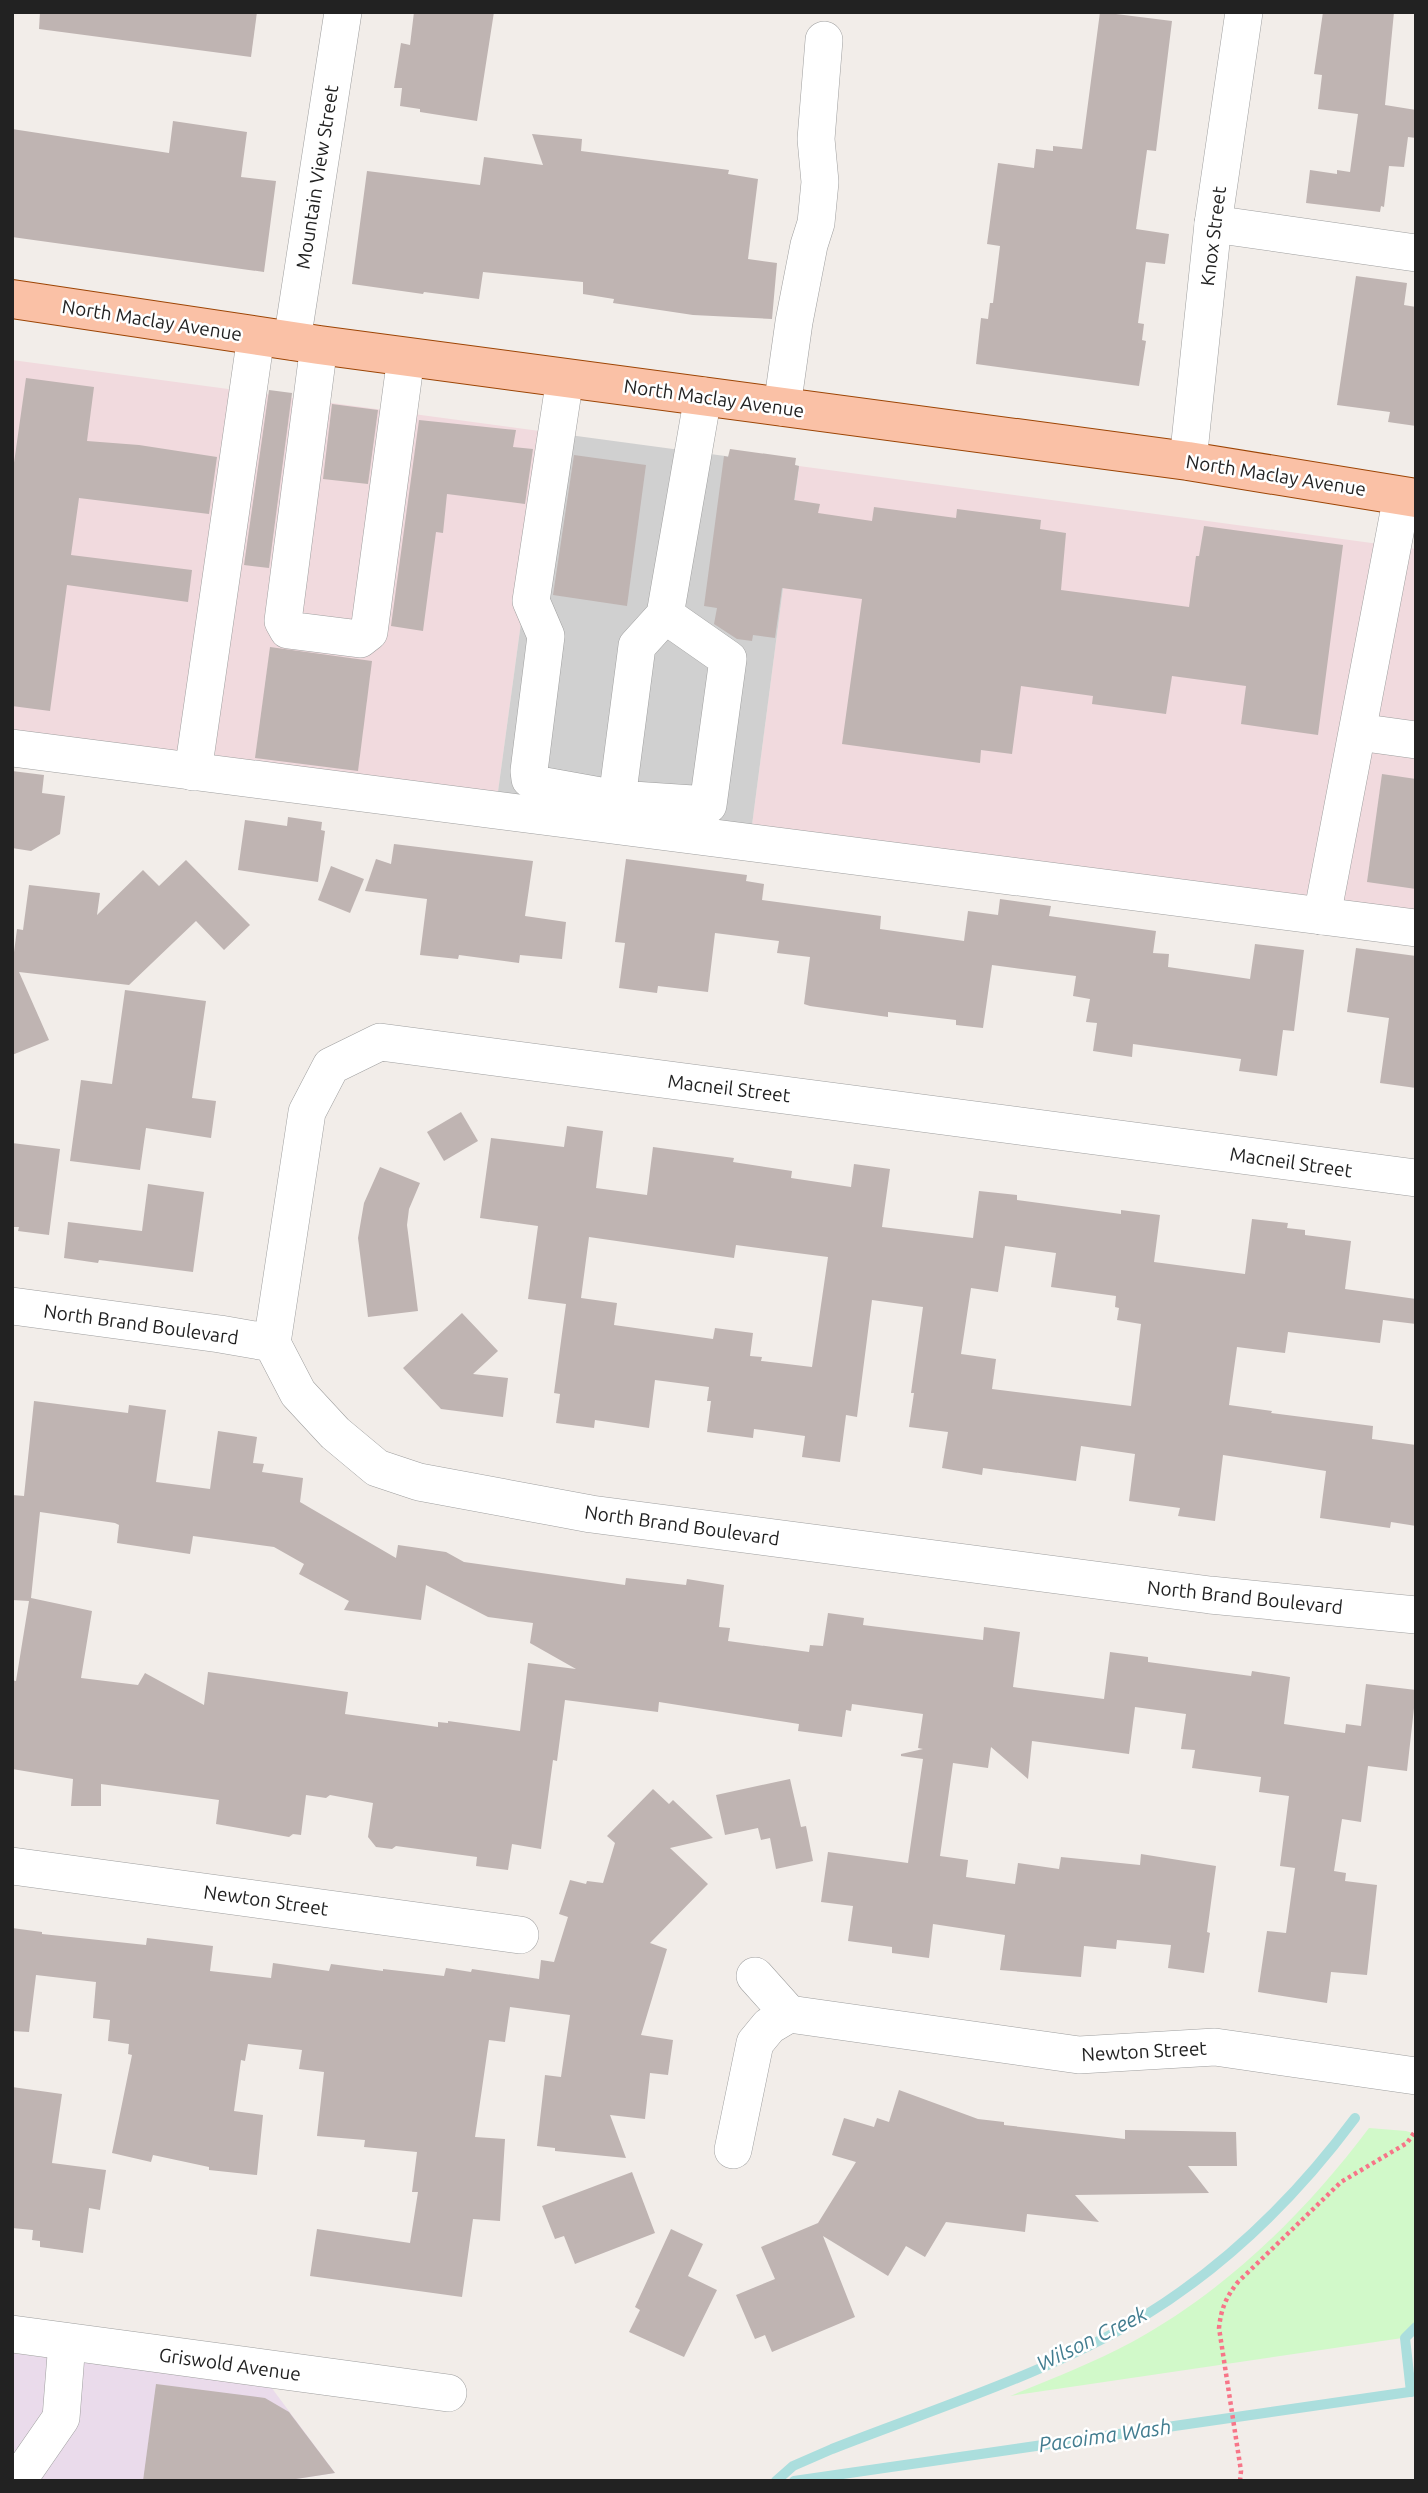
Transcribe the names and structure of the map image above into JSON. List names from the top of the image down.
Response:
{
  "streets": {
    "main road": ["North Maclay Avenue"],
    "street": [
      "Mountain View Street",
      "Knox Street",
      "Macneil Street",
      "North Brand Boulevard",
      "Newton Street",
      "Griswold Avenue"
    ]
  },
  "crossings": [
    ["Mountain View Street", "North Maclay Avenue"],
    ["Knox Street", "North Maclay Avenue"],
    ["Macneil Street", "North Brand Boulevard"]
  ],
  "water": ["Wilson Creek", "Pacoima Wash"]
}
